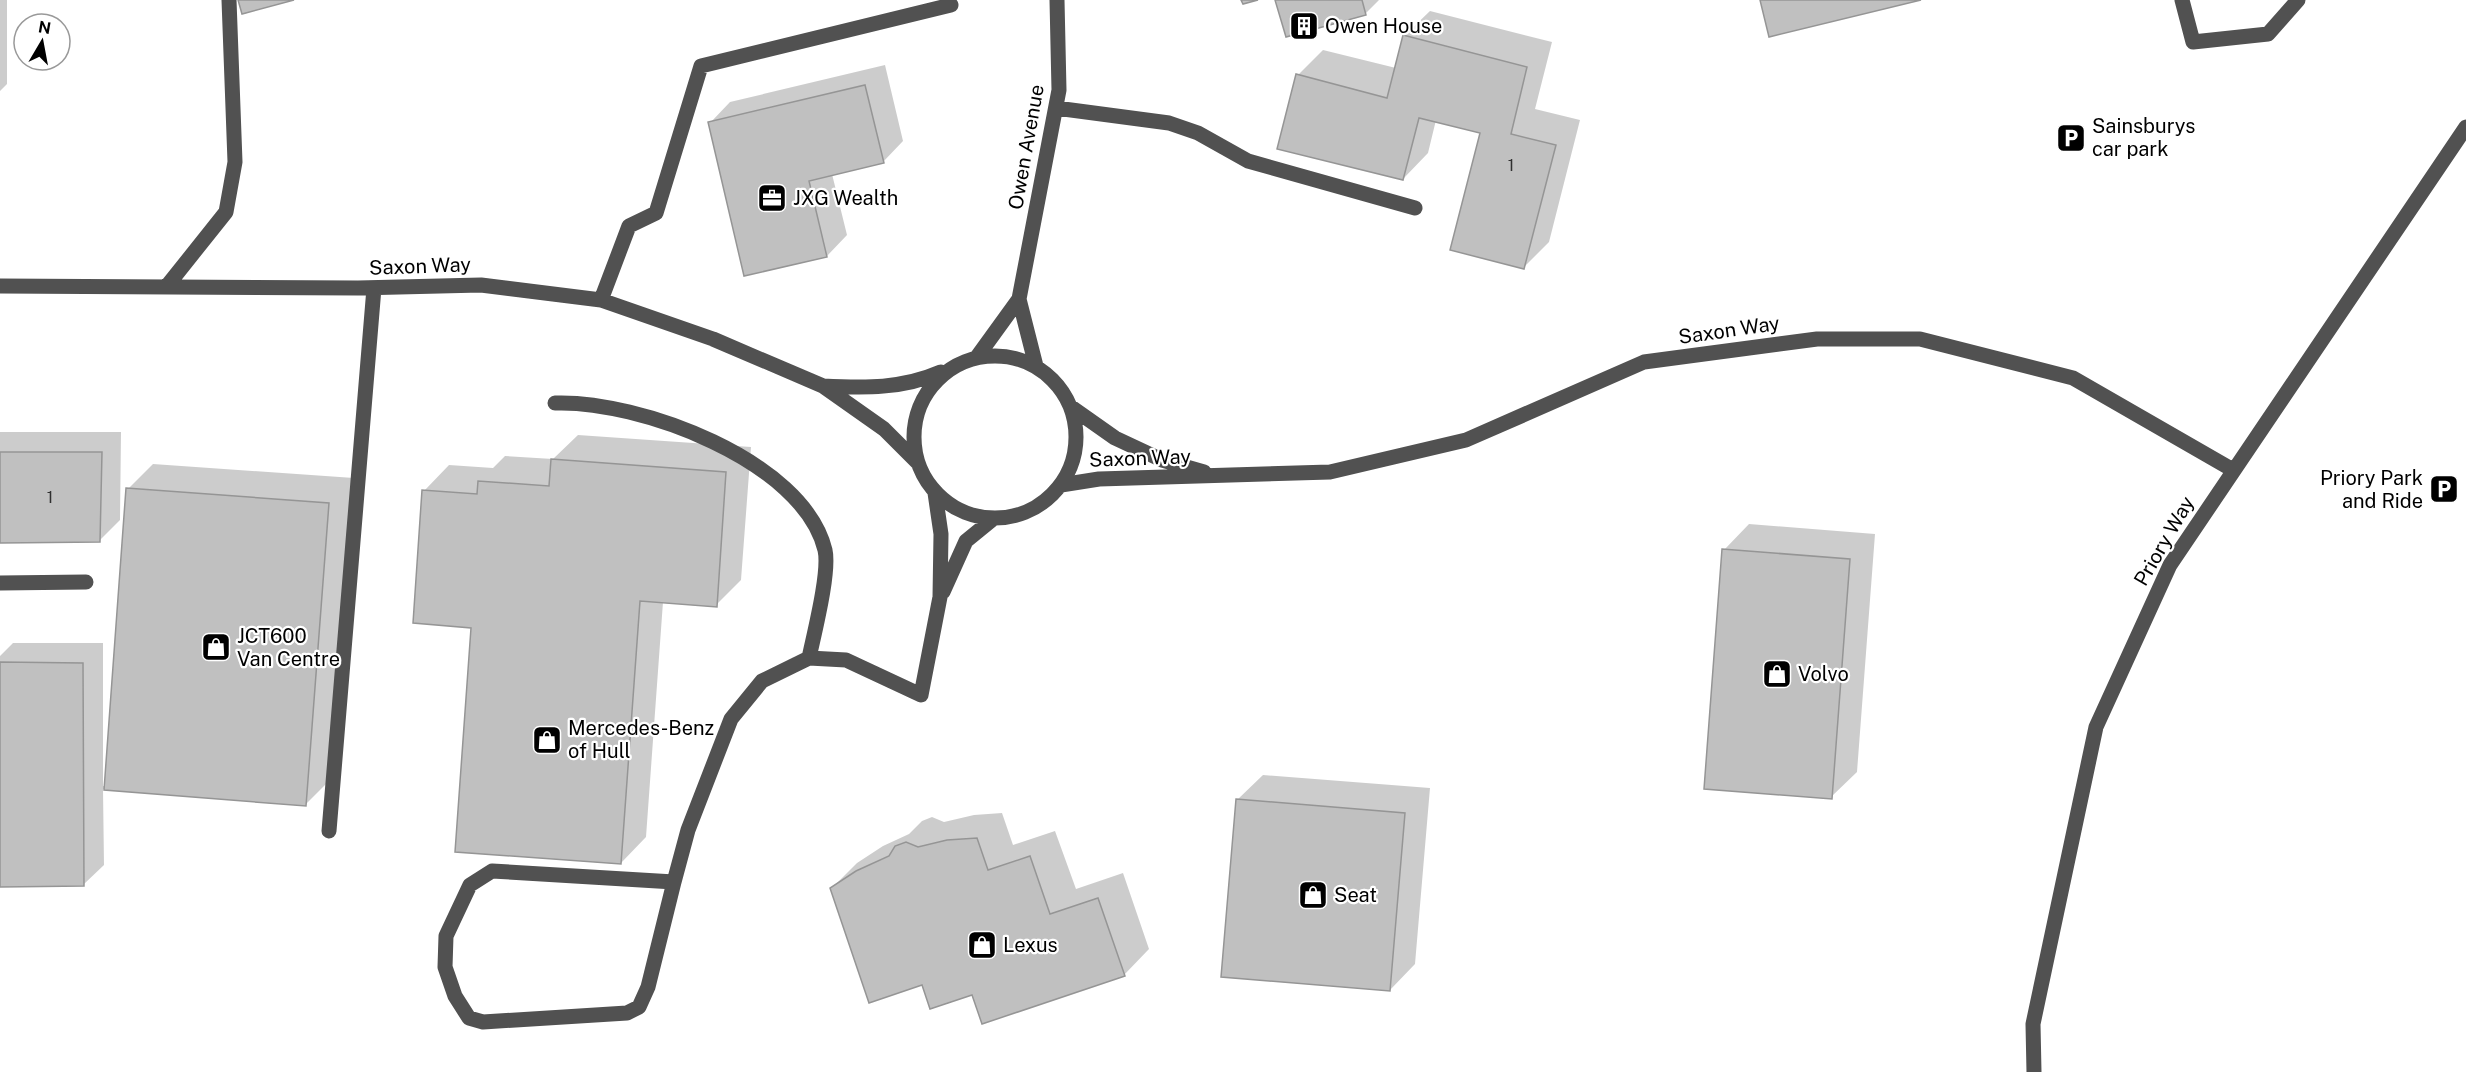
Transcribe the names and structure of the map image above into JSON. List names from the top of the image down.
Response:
{
  "streets": {
    "street": ["Owen Avenue", "Saxon Way", "Priory Way"]
  },
  "crossings": [
    ["Owen Avenue", "Saxon Way"],
    ["Saxon Way", "Priory Way"]
  ],
  "places": {
    "building": ["Owen House"],
    "parking": ["Sainsburys car park", "Priory Park and Ride"],
    "office": ["JXG Wealth"],
    "shop": [
      "JCT600 Van Centre",
      "Volvo",
      "Mercedes-Benz of Hull",
      "Seat",
      "Lexus"
    ]
  },
  "house_numbers": ["1", "1"],
  "north": "top"
}
